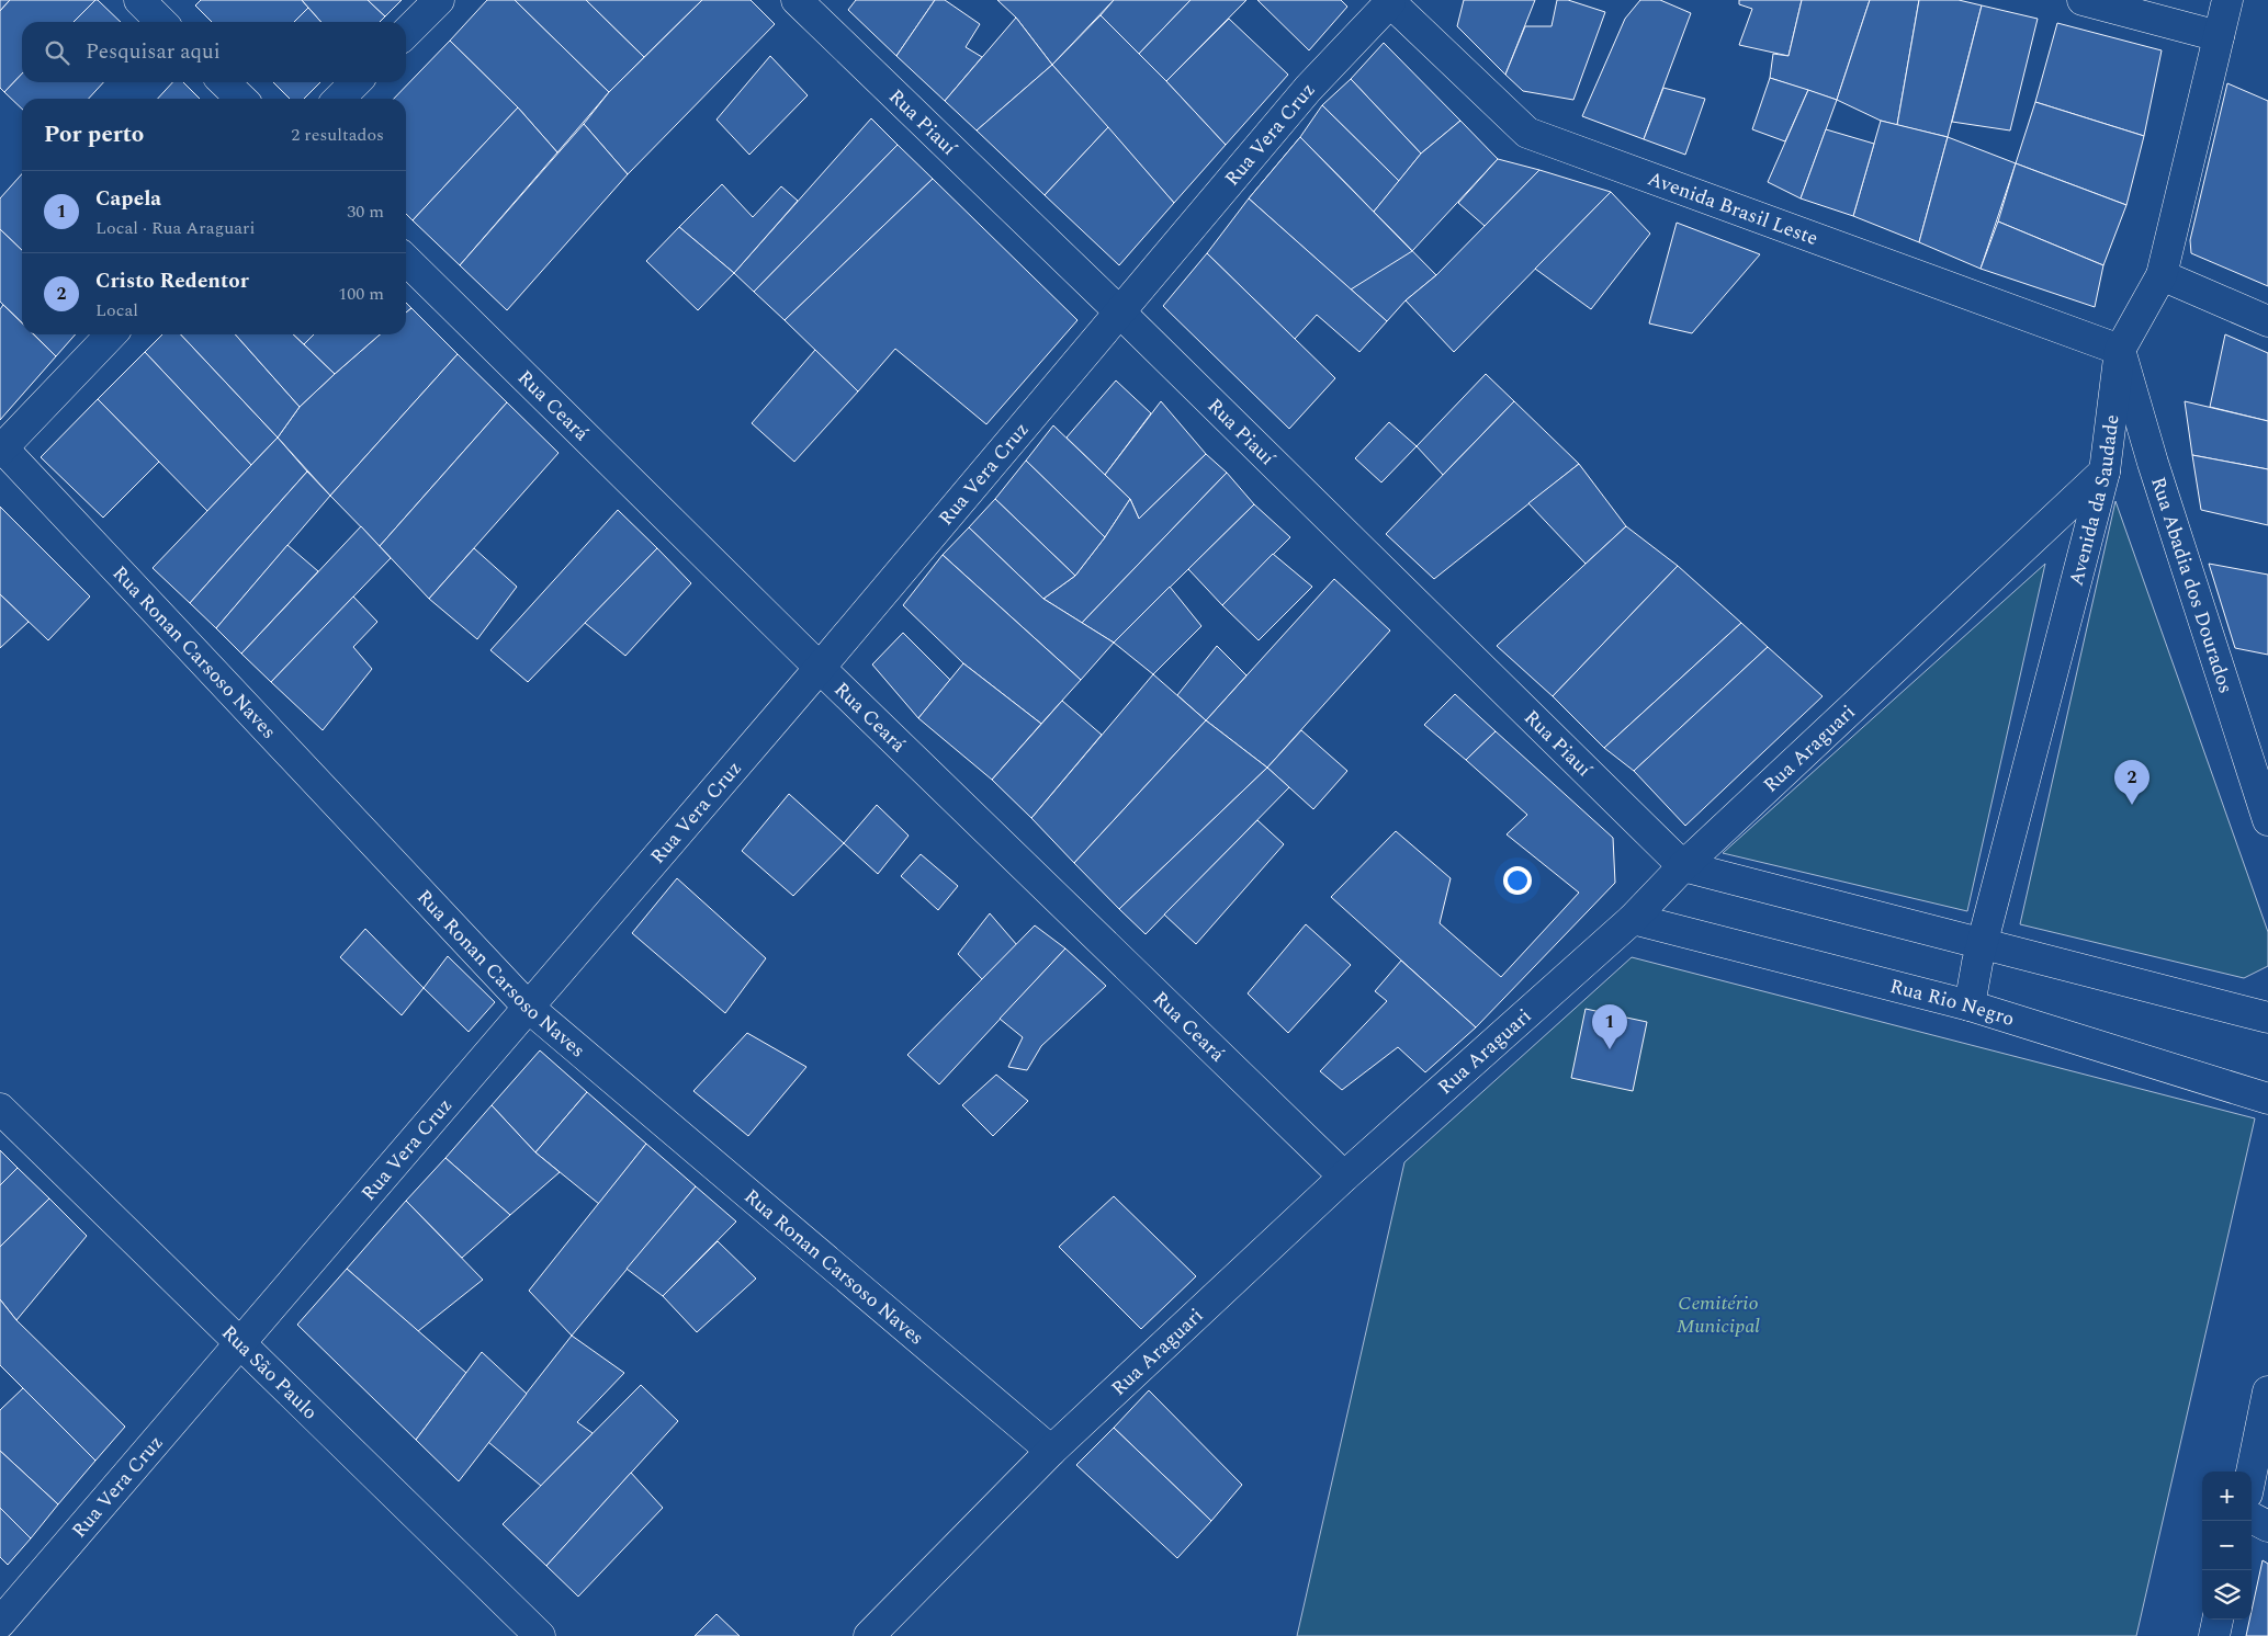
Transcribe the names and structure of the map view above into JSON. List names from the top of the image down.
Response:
{
  "streets": {
    "street": [
      "Rua Piauí",
      "Rua Vera Cruz",
      "Avenida Brasil Leste",
      "Rua Ceará",
      "Avenida da Saudade",
      "Rua Abadia dos Dourados",
      "Rua Ronan Carsoso Naves",
      "Rua Araguari",
      "Rua Rio Negro",
      "Rua São Paulo"
    ]
  },
  "crossings": [
    ["Rua Piauí", "Rua Vera Cruz"],
    ["Rua Piauí", "Rua Araguari"],
    ["Rua Vera Cruz", "Avenida Brasil Leste"],
    ["Rua Vera Cruz", "Rua Ceará"],
    ["Rua Vera Cruz", "Rua Ronan Carsoso Naves"],
    ["Rua Vera Cruz", "Rua São Paulo"],
    ["Avenida Brasil Leste", "Avenida da Saudade"],
    ["Avenida Brasil Leste", "Rua Abadia dos Dourados"],
    ["Rua Ceará", "Rua Araguari"],
    ["Avenida da Saudade", "Rua Abadia dos Dourados"],
    ["Avenida da Saudade", "Rua Araguari"],
    ["Avenida da Saudade", "Rua Rio Negro"],
    ["Rua Ronan Carsoso Naves", "Rua Araguari"],
    ["Rua Araguari", "Rua Rio Negro"]
  ],
  "parks": ["Cemitério Municipal"],
  "page": {
    "search": "Pesquisar aqui",
    "heading": ["Por perto", "2 resultados"],
    "list": [
      {
        "mark": "1",
        "name": "Capela",
        "note": "Local · Rua Araguari",
        "value": "30 m"
      },
      {
        "mark": "2",
        "name": "Cristo Redentor",
        "note": "Local",
        "value": "100 m"
      }
    ],
    "pins": ["2", "1"],
    "map_buttons": ["+", "−"]
  }
}
